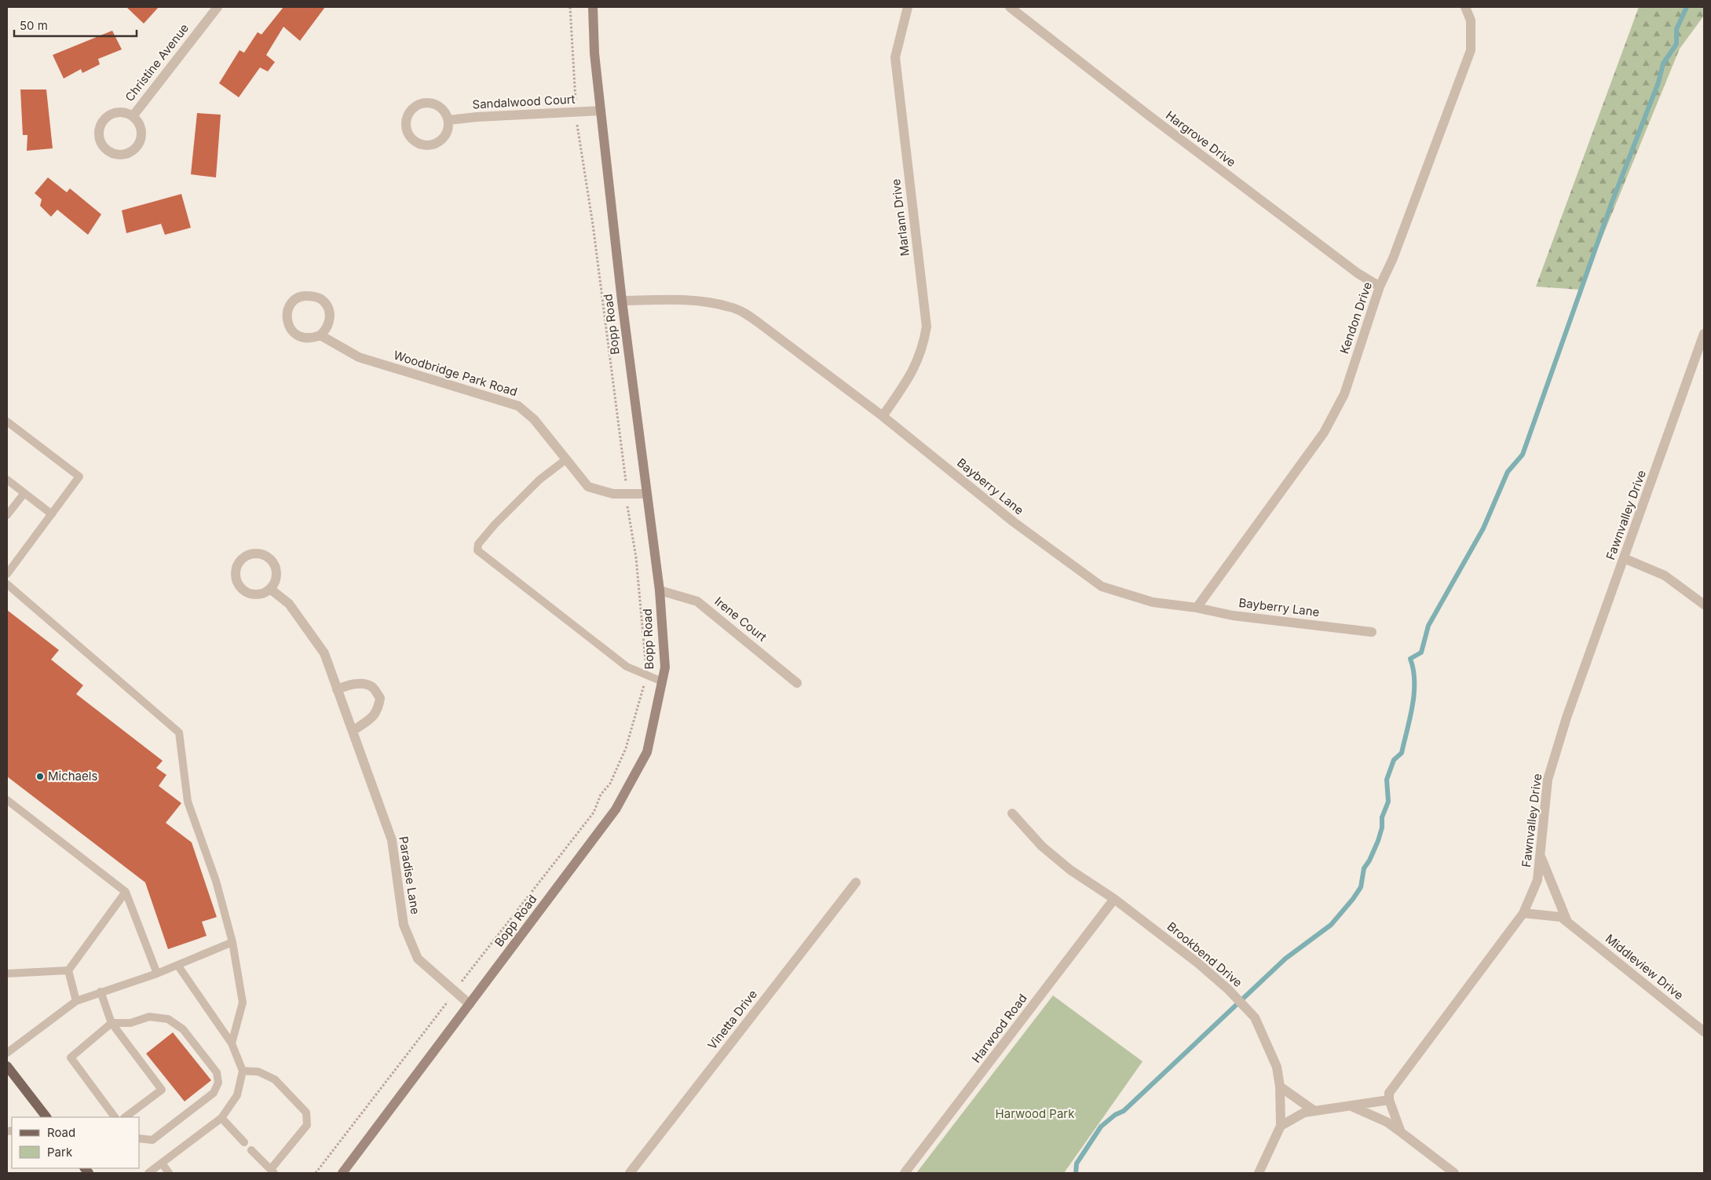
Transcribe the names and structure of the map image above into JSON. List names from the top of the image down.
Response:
{
  "streets": {
    "street": [
      "Christine Avenue",
      "Sandalwood Court",
      "Hargrove Drive",
      "Marlann Drive",
      "Kendon Drive",
      "Bopp Road",
      "Woodbridge Park Road",
      "Bayberry Lane",
      "Fawnvalley Drive",
      "Irene Court",
      "Paradise Lane",
      "Brookbend Drive",
      "Middleview Drive",
      "Vinetta Drive",
      "Harwood Road"
    ]
  },
  "crossings": [
    ["Sandalwood Court", "Bopp Road"],
    ["Hargrove Drive", "Kendon Drive"],
    ["Marlann Drive", "Bayberry Lane"],
    ["Kendon Drive", "Bayberry Lane"],
    ["Bopp Road", "Woodbridge Park Road"],
    ["Bopp Road", "Bayberry Lane"],
    ["Bopp Road", "Irene Court"],
    ["Bopp Road", "Paradise Lane"],
    ["Fawnvalley Drive", "Middleview Drive"],
    ["Brookbend Drive", "Harwood Road"]
  ],
  "parks": ["Harwood Park"],
  "places": ["Michaels"],
  "legend": ["Road", "Park"],
  "scale_bar": "50 m"
}
